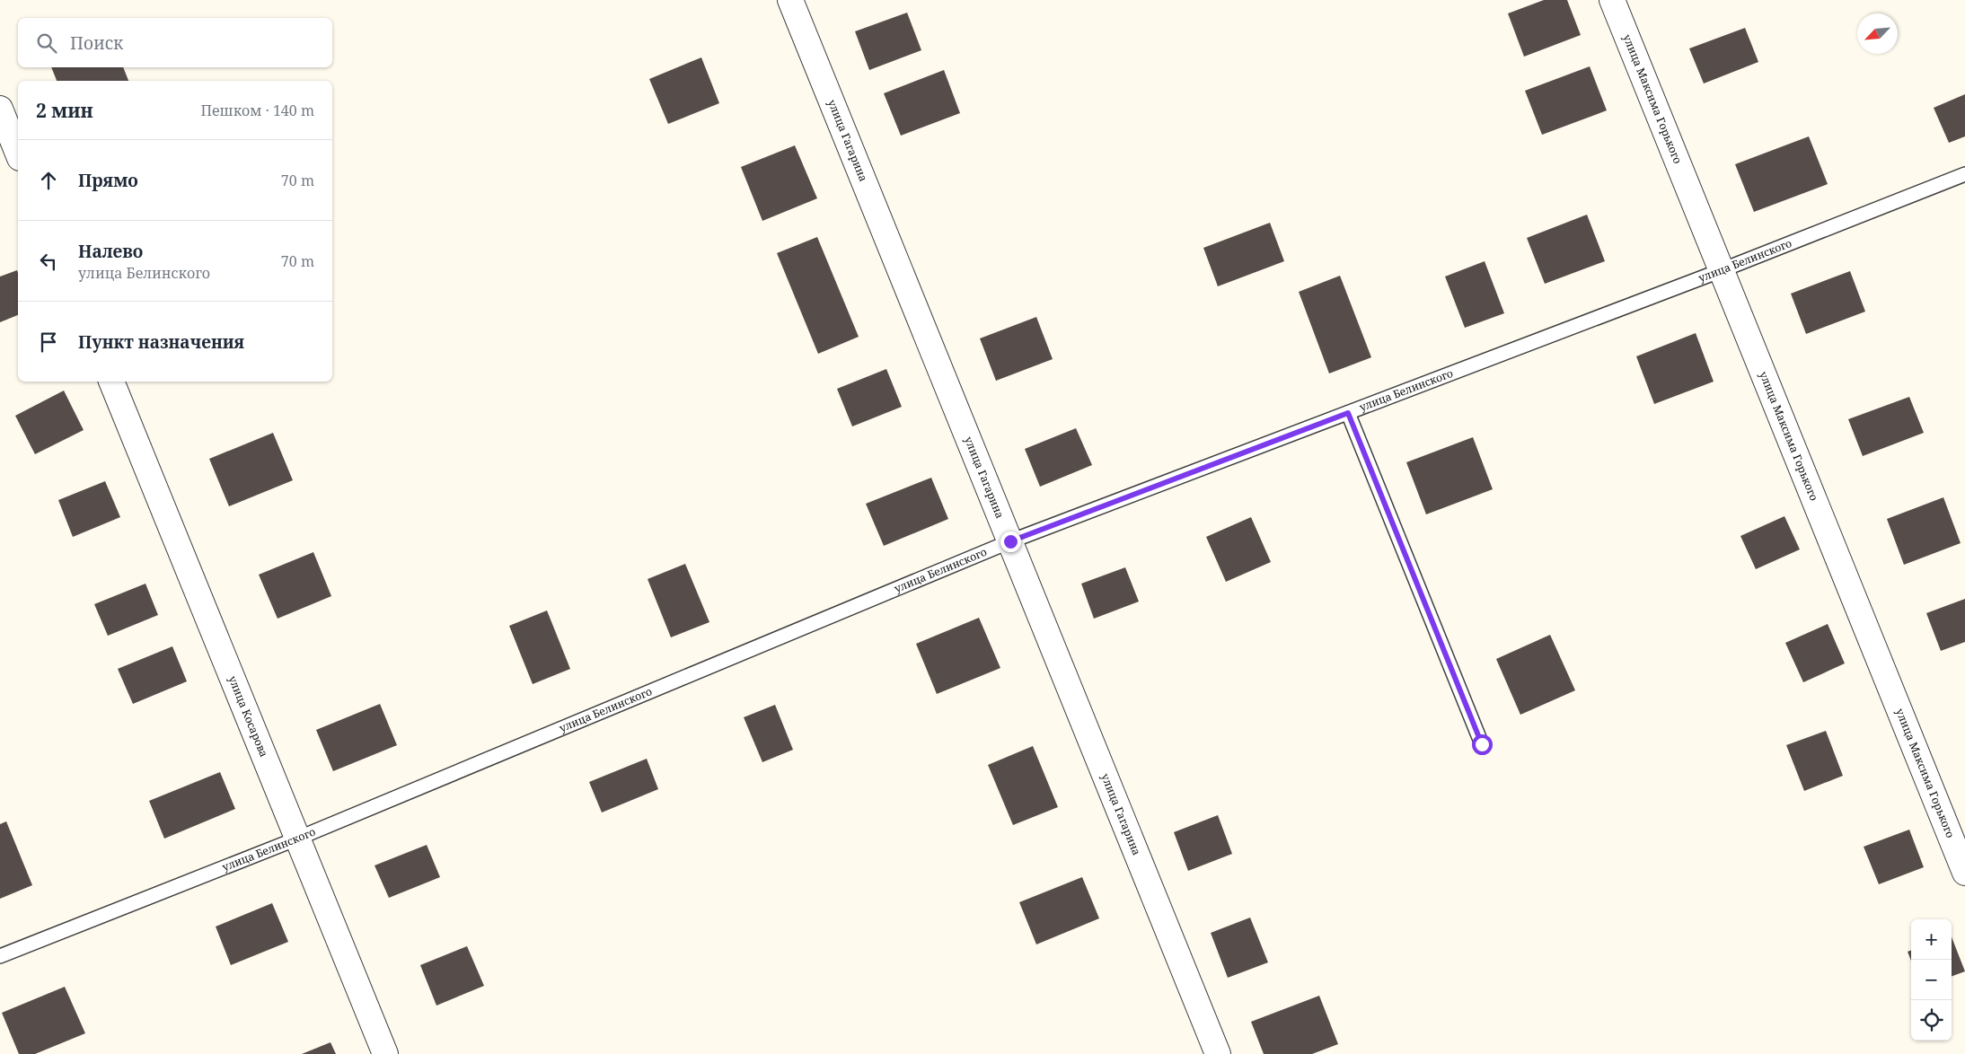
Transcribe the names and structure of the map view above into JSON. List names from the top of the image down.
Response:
{
  "streets": {
    "street": ["улица Максима Горького", "улица Гагарина", "улица Косарова"],
    "lane": ["улица Белинского"]
  },
  "crossings": [
    ["улица Максима Горького", "улица Белинского"],
    ["улица Гагарина", "улица Белинского"],
    ["улица Белинского", "улица Косарова"]
  ],
  "north": "bottom left",
  "page": {
    "search": "Поиск",
    "heading": ["2 мин", "Пешком · 140 m"],
    "list": [
      ["Прямо", "70 m"],
      ["Налево", "улица Белинского", "70 m"],
      "Пункт назначения"
    ],
    "map_buttons": ["+", "−"]
  }
}
